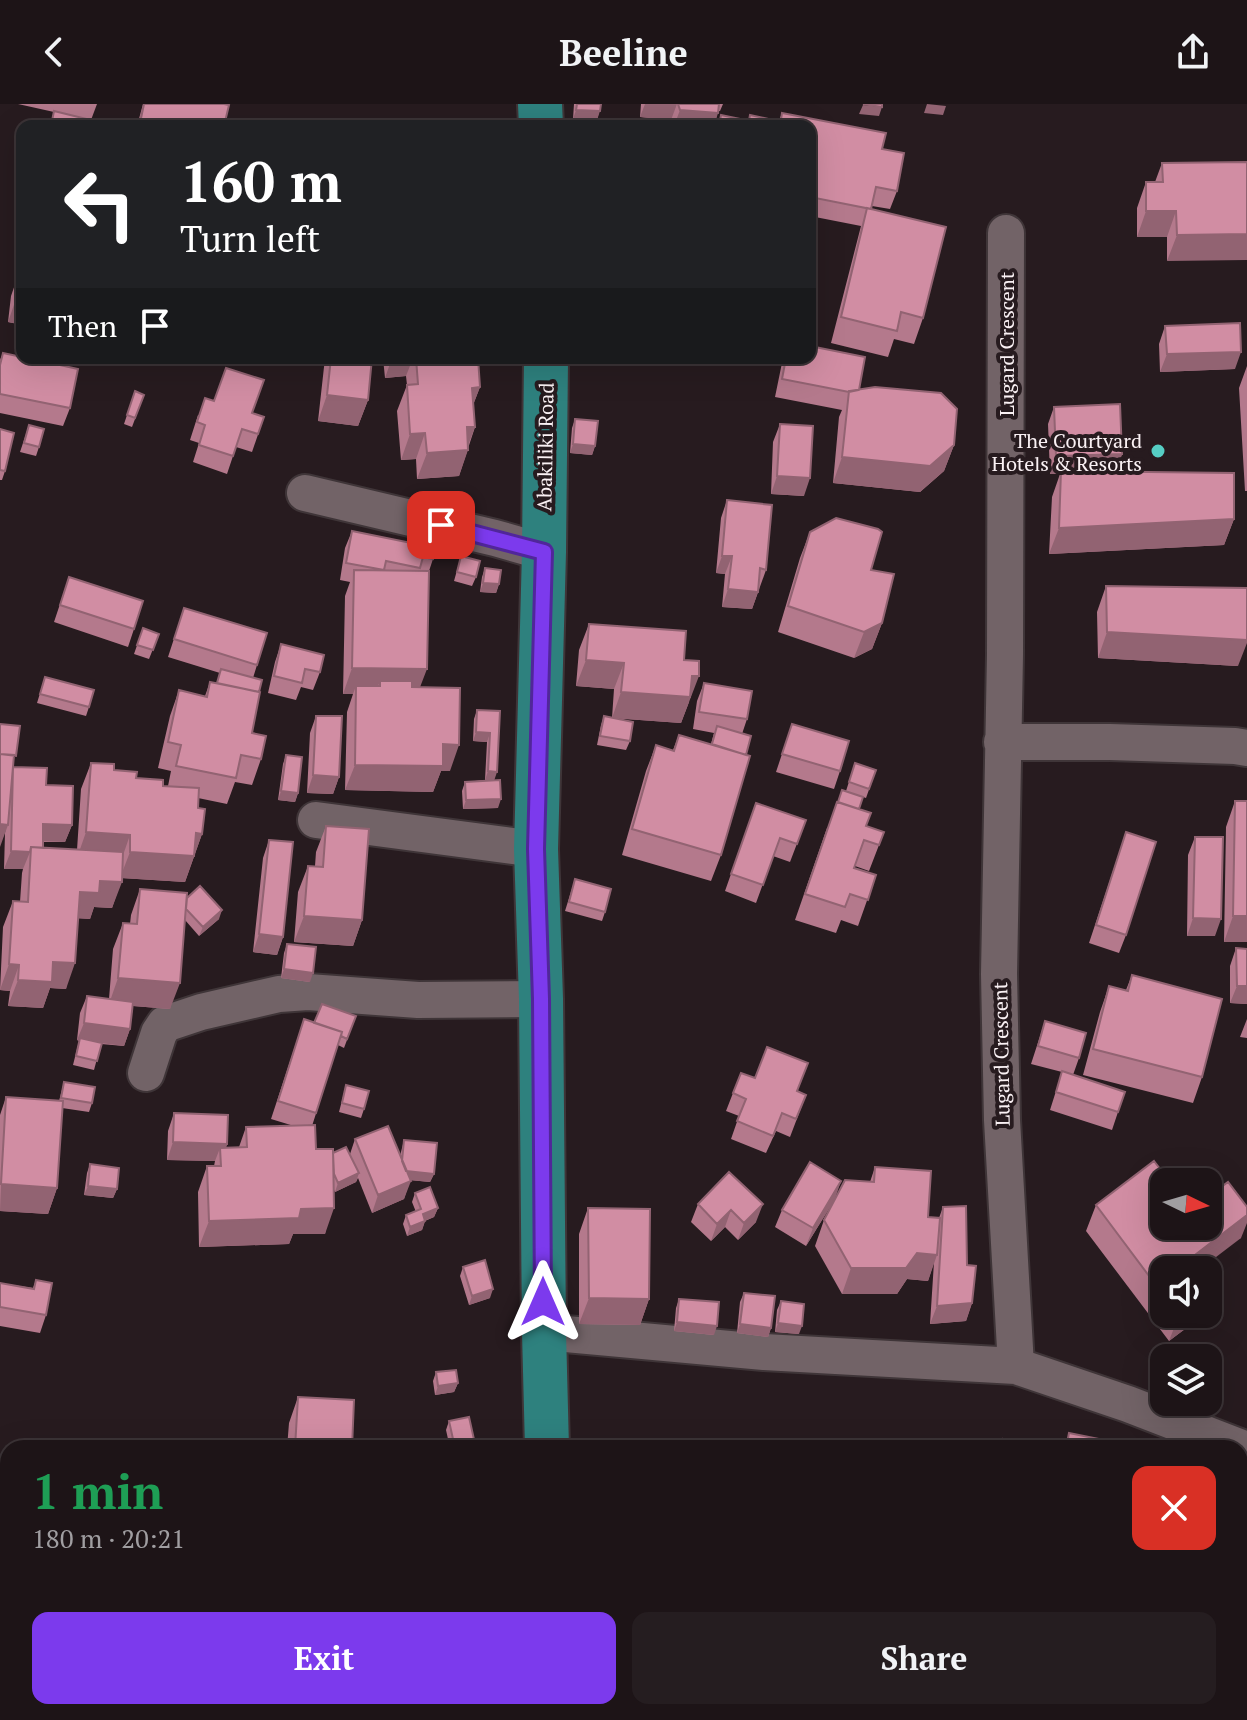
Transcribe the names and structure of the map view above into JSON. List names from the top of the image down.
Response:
{
  "streets": {
    "main road": ["Abakiliki Road"],
    "street": ["Lugard Crescent"]
  },
  "places": ["The Courtyard Hotels & Resorts"],
  "north": "right",
  "page": {
    "header": "Beeline",
    "turn": ["160 m", "Turn left"],
    "then": "Then",
    "heading": ["1 min", "180 m · 20:21"],
    "buttons": ["Exit", "Share"]
  }
}
